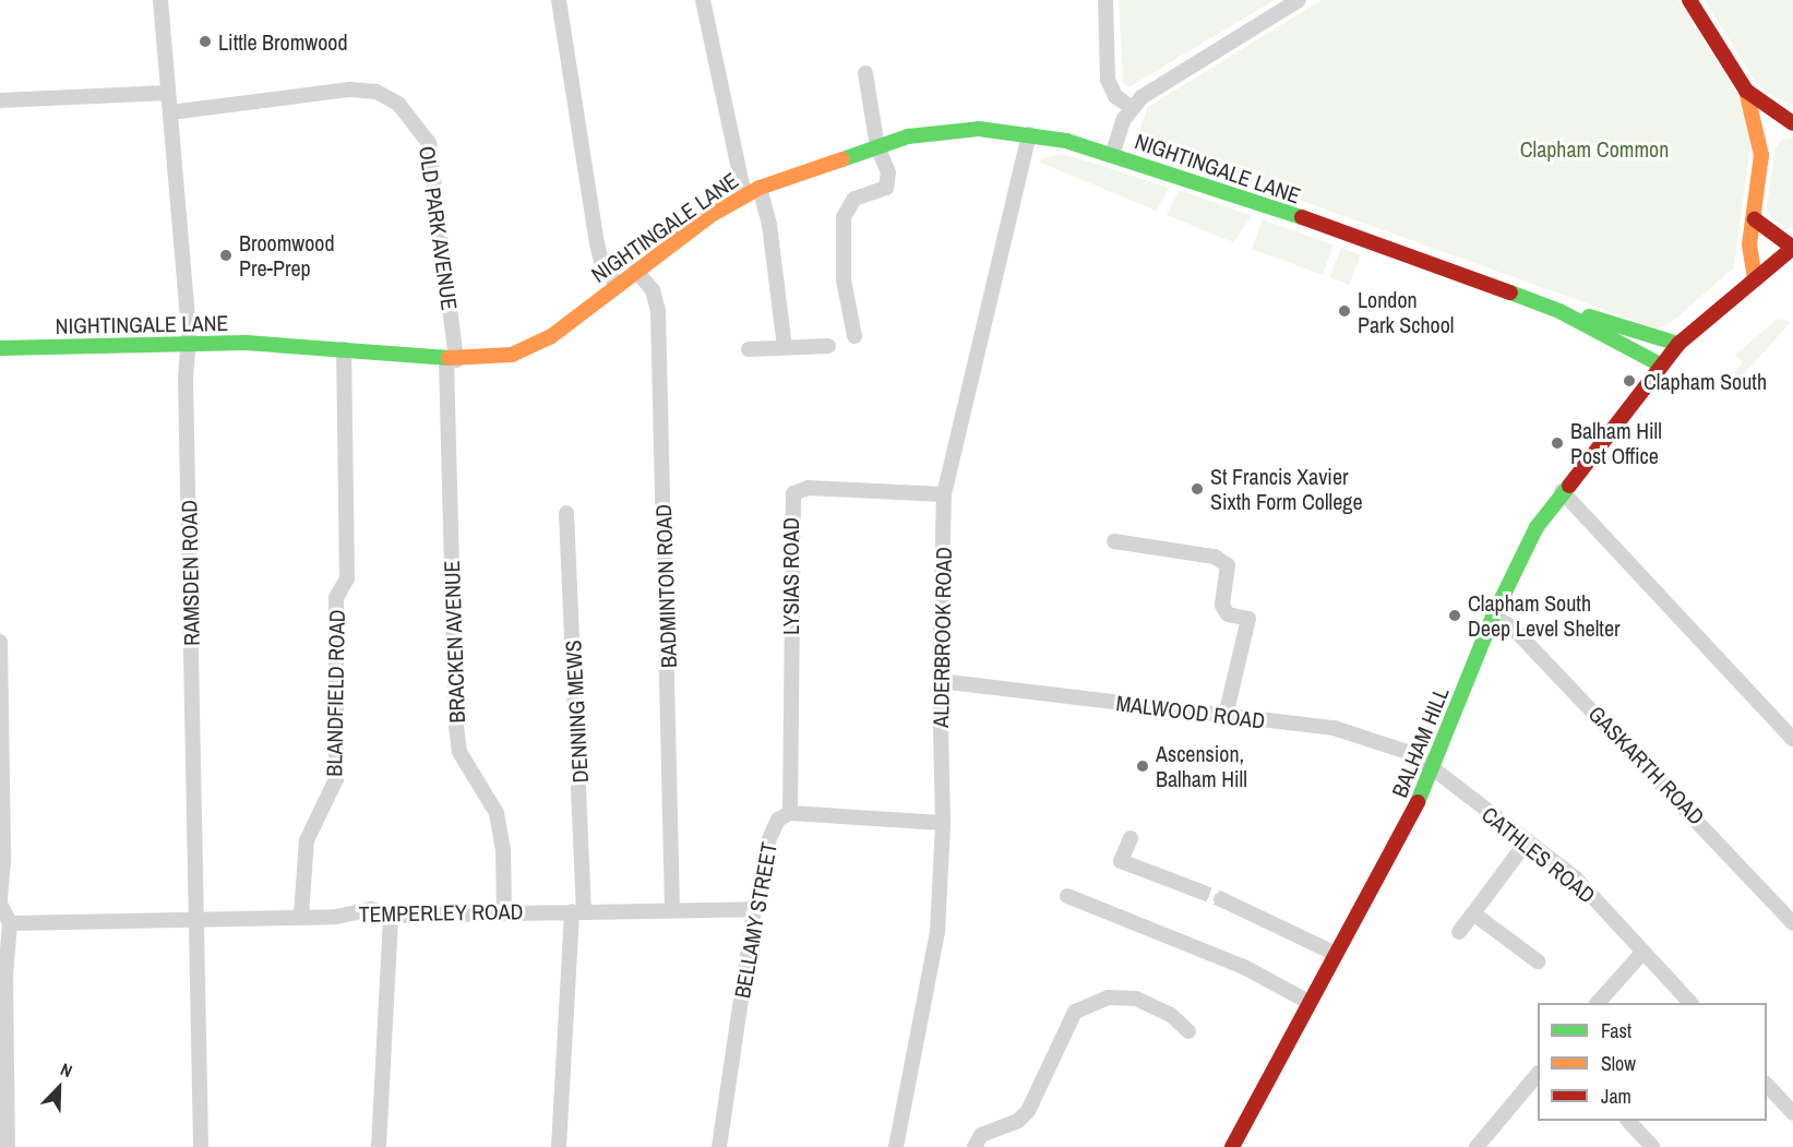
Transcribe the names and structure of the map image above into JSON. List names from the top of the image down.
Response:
{
  "streets": {
    "main road": ["NIGHTINGALE LANE", "BALHAM HILL"],
    "street": [
      "OLD PARK AVENUE",
      "RAMSDEN ROAD",
      "LYSIAS ROAD",
      "BADMINTON ROAD",
      "ALDERBROOK ROAD",
      "BRACKEN AVENUE",
      "BLANDFIELD ROAD",
      "DENNING MEWS",
      "MALWOOD ROAD",
      "GASKARTH ROAD",
      "CATHLES ROAD",
      "TEMPERLEY ROAD",
      "BELLAMY STREET"
    ]
  },
  "crossings": [
    ["NIGHTINGALE LANE", "OLD PARK AVENUE"],
    ["NIGHTINGALE LANE", "RAMSDEN ROAD"],
    ["NIGHTINGALE LANE", "BADMINTON ROAD"],
    ["NIGHTINGALE LANE", "ALDERBROOK ROAD"],
    ["NIGHTINGALE LANE", "BRACKEN AVENUE"],
    ["NIGHTINGALE LANE", "BLANDFIELD ROAD"],
    ["NIGHTINGALE LANE", "BALHAM HILL"],
    ["OLD PARK AVENUE", "RAMSDEN ROAD"],
    ["OLD PARK AVENUE", "BRACKEN AVENUE"],
    ["RAMSDEN ROAD", "TEMPERLEY ROAD"],
    ["LYSIAS ROAD", "ALDERBROOK ROAD"],
    ["LYSIAS ROAD", "BELLAMY STREET"],
    ["BADMINTON ROAD", "TEMPERLEY ROAD"],
    ["ALDERBROOK ROAD", "MALWOOD ROAD"],
    ["BRACKEN AVENUE", "TEMPERLEY ROAD"],
    ["BLANDFIELD ROAD", "TEMPERLEY ROAD"],
    ["DENNING MEWS", "TEMPERLEY ROAD"],
    ["MALWOOD ROAD", "BALHAM HILL"],
    ["MALWOOD ROAD", "CATHLES ROAD"],
    ["BALHAM HILL", "GASKARTH ROAD"],
    ["BALHAM HILL", "CATHLES ROAD"],
    ["TEMPERLEY ROAD", "BELLAMY STREET"]
  ],
  "parks": ["Clapham Common"],
  "places": [
    "Little Bromwood",
    "Broomwood Pre-Prep",
    "London Park School",
    "Clapham South",
    "Balham Hill Post Office",
    "St Francis Xavier Sixth Form College",
    "Clapham South Deep Level Shelter",
    "Ascension, Balham Hill"
  ],
  "legend": ["Fast", "Slow", "Jam"],
  "north": "top right"
}
